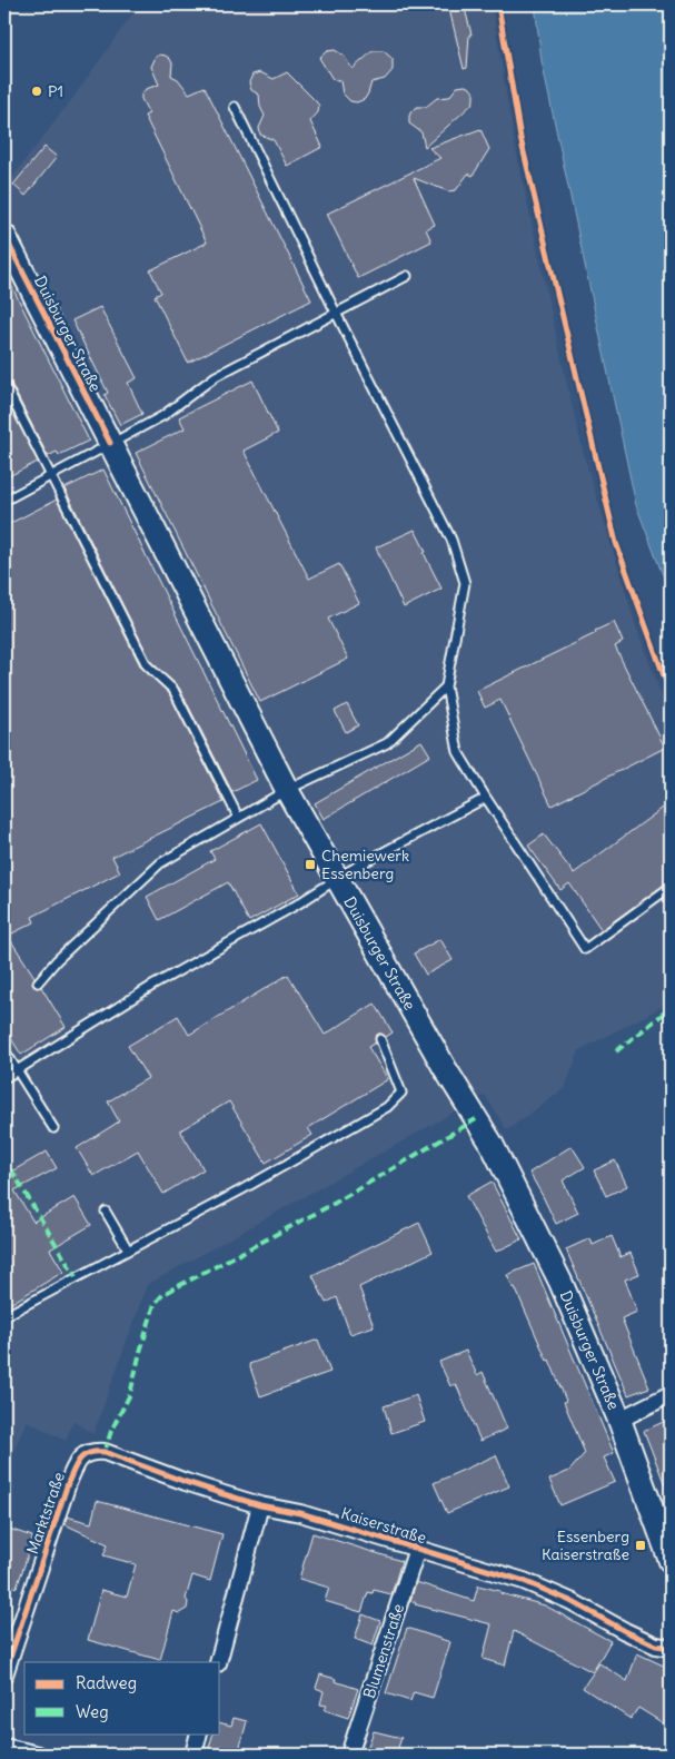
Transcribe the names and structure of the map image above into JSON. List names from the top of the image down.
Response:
{
  "streets": {
    "main road": ["Duisburger Straße"],
    "street": ["Marktstraße", "Kaiserstraße", "Blumenstraße"]
  },
  "crossings": [
    ["Marktstraße", "Kaiserstraße"],
    ["Kaiserstraße", "Blumenstraße"]
  ],
  "places": {
    "other": ["P1"],
    "transit": ["Chemiewerk Essenberg", "Essenberg Kaiserstraße"]
  },
  "legend": ["Radweg", "Weg"]
}
